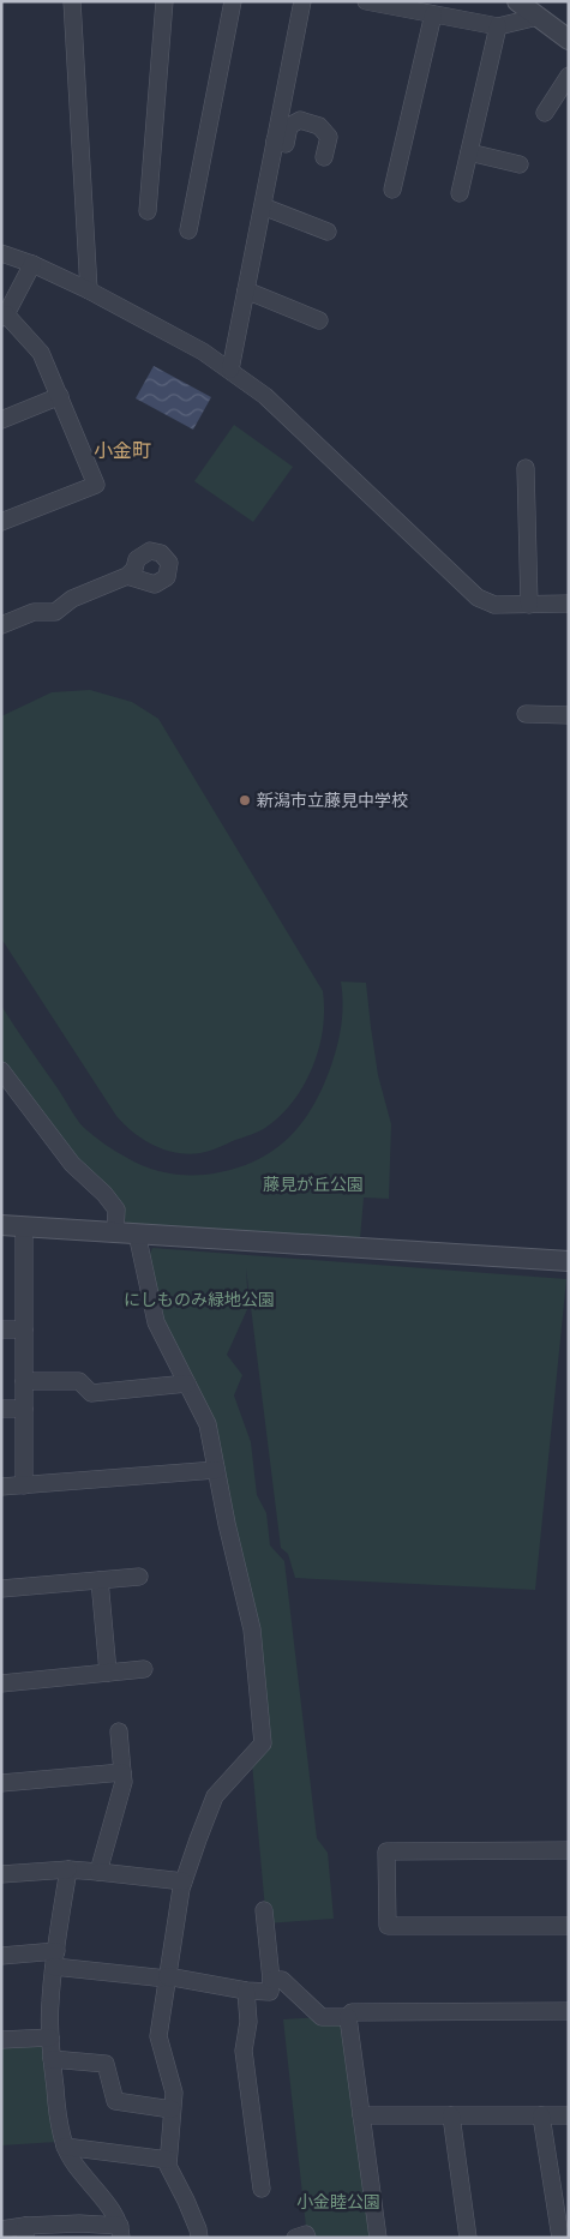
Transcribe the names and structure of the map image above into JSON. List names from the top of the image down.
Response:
{
  "districts": ["小金町"],
  "parks": ["藤見が丘公園", "にしものみ緑地公園", "小金睦公園"],
  "places": ["新潟市立藤見中学校"]
}
